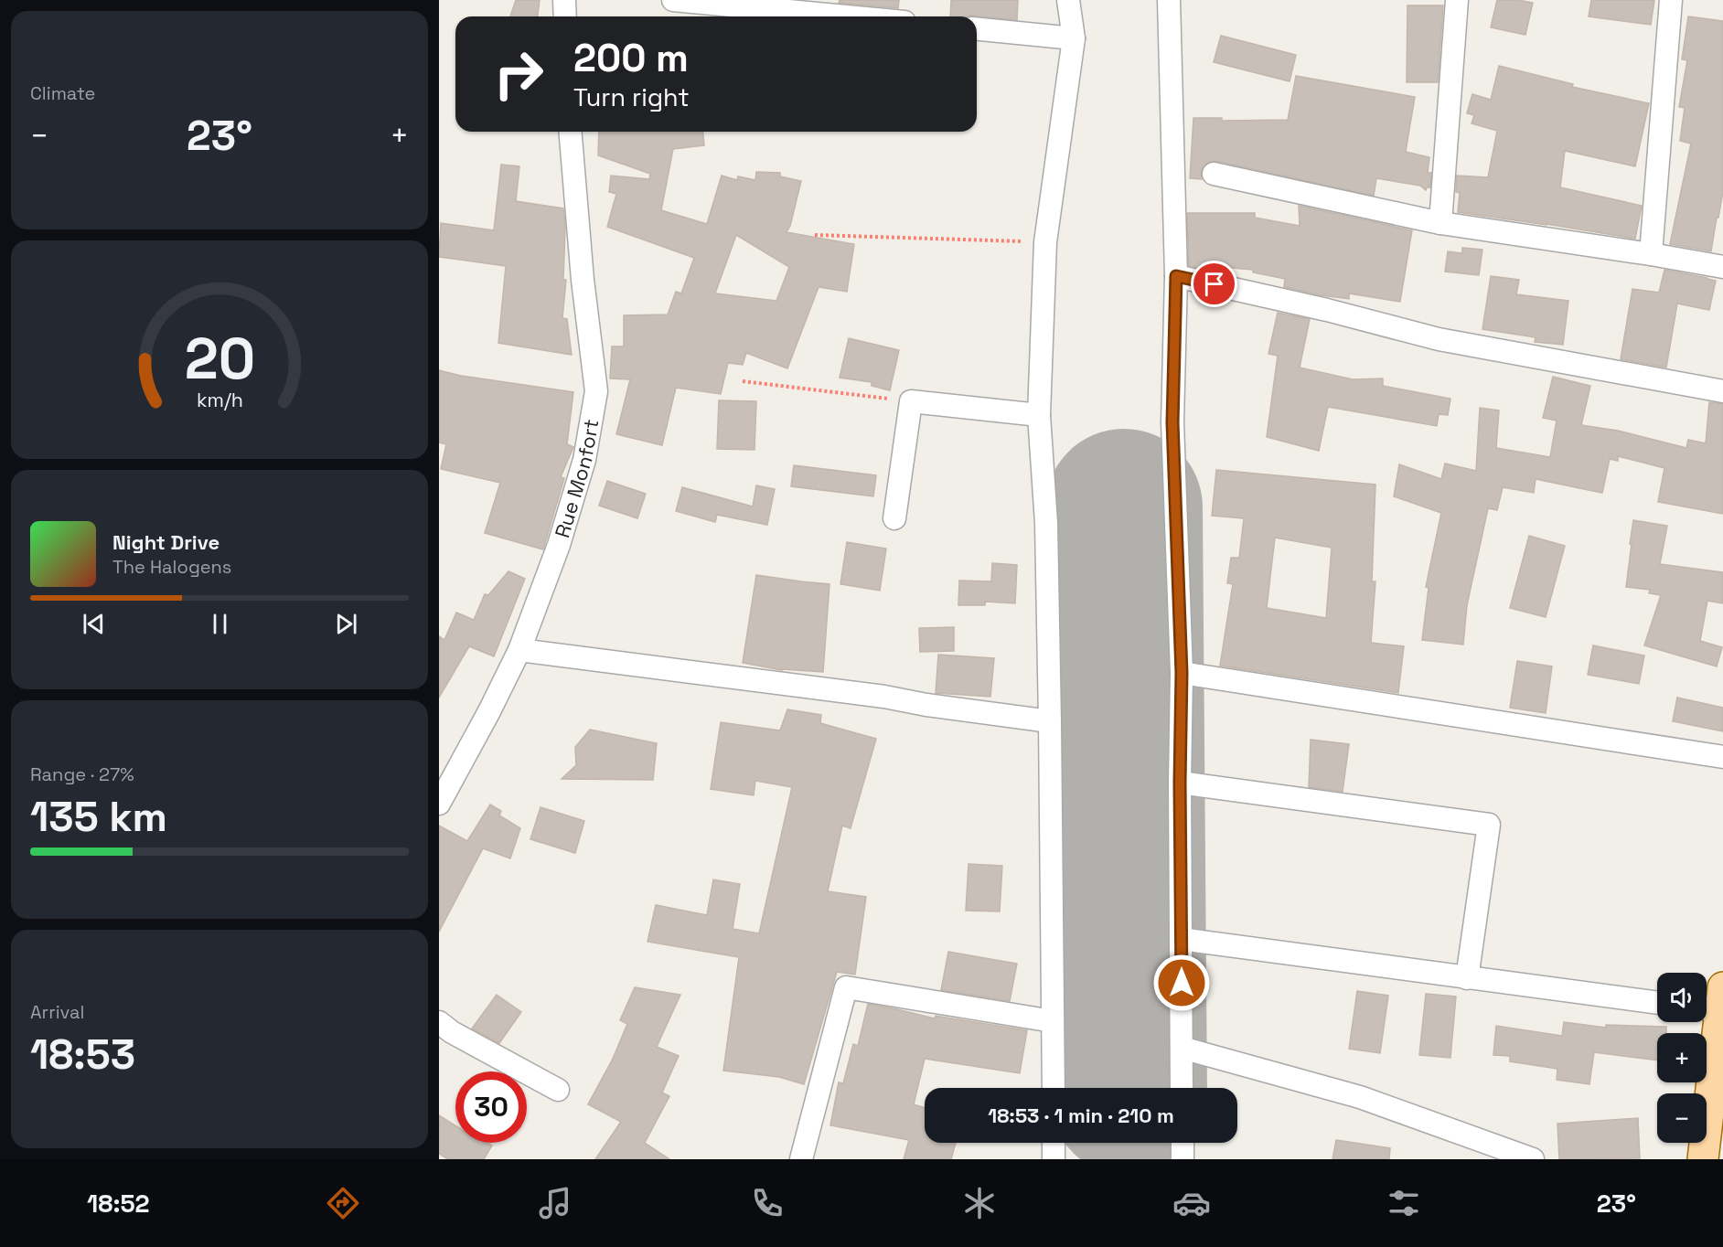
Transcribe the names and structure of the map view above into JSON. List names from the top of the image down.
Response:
{
  "streets": {
    "street": ["Rue Monfort"]
  },
  "page": {
    "tile": [
      "Climate",
      ["Range · 27%", "135 km"],
      ["Arrival", "18:53"]
    ],
    "turn": ["200 m", "Turn right"],
    "heat": ["−", "23°", "+"],
    "song": ["Night Drive", "The Halogens"],
    "map_buttons": ["+", "−"],
    "limit": "30",
    "trip": "18:53 · 1 min · 210 m",
    "tabs": ["18:52", "23°"],
    "gauge": ["20", "km/h"]
  }
}
